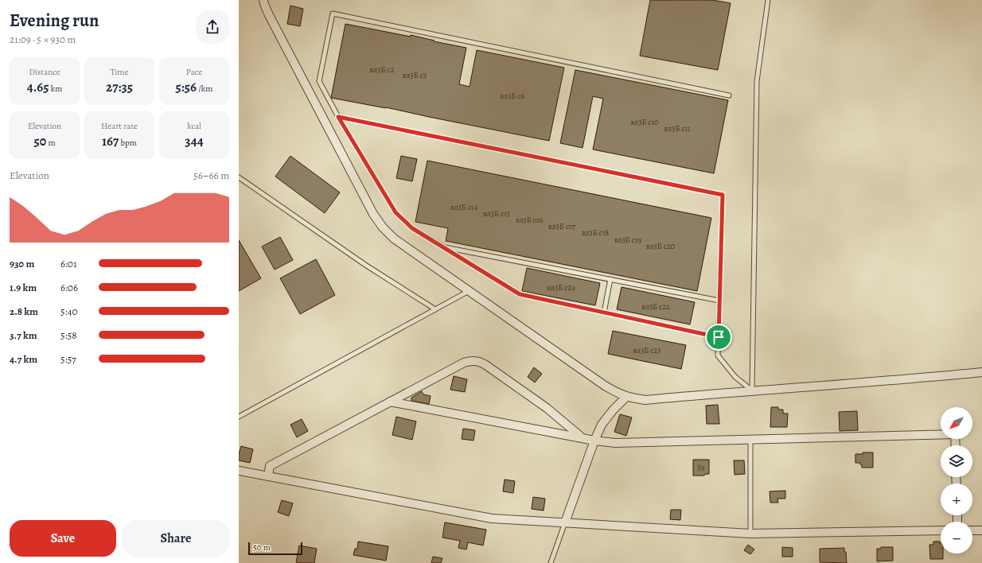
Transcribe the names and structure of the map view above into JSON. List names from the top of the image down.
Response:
{
  "house_numbers": [
    "вл3Б с2",
    "вл3Б с3",
    "вл3Б с6",
    "вл3Б с10",
    "вл3Б с11",
    "вл3Б с14",
    "вл3Б с15",
    "вл3Б с16",
    "вл3Б с17",
    "вл3Б с18",
    "вл3Б с19",
    "вл3Б с20",
    "вл3Б с24",
    "вл3Б с22",
    "вл3Б с23",
    "59"
  ],
  "scale_bar": "50 m",
  "north": "bottom left",
  "page": {
    "heading": ["Evening run", "21:09 · 5 × 930 m"],
    "stats": [
      ["Distance", "4.65 km"],
      ["Time", "27:35"],
      ["Pace", "5:56 /km"],
      ["Elevation", "50 m"],
      ["Heart rate", "167 bpm"],
      ["kcal", "344"]
    ],
    "chart": ["Elevation", "56–66 m"],
    "list": [
      {
        "name": "930 m",
        "note": "6:01"
      },
      {
        "name": "1.9 km",
        "note": "6:06"
      },
      {
        "name": "2.8 km",
        "note": "5:40"
      },
      {
        "name": "3.7 km",
        "note": "5:58"
      },
      {
        "name": "4.7 km",
        "note": "5:57"
      }
    ],
    "map_buttons": ["+", "−"],
    "buttons": ["Save", "Share"],
    "scale": "50 m"
  }
}
